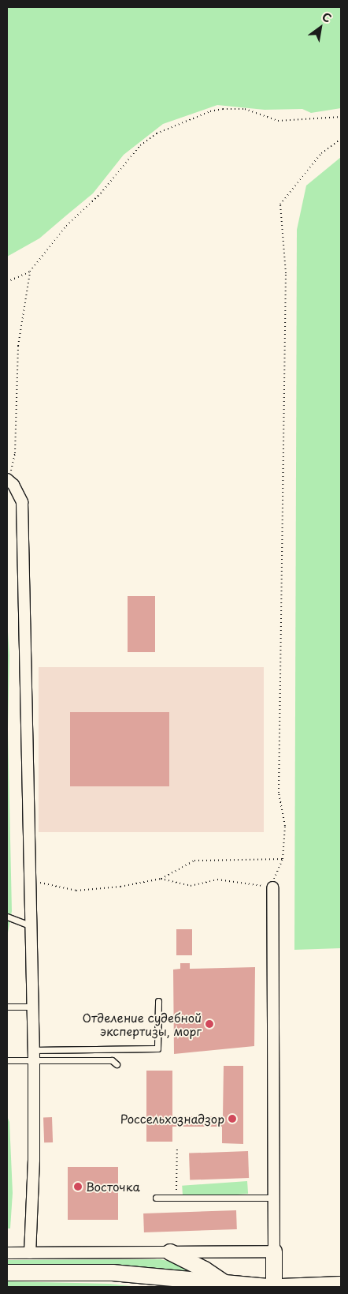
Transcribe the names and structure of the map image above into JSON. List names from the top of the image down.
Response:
{
  "places": ["Отделение судебной экспертизы, морг", "Россельхознадзор", "Восточка"],
  "north": "top right"
}
